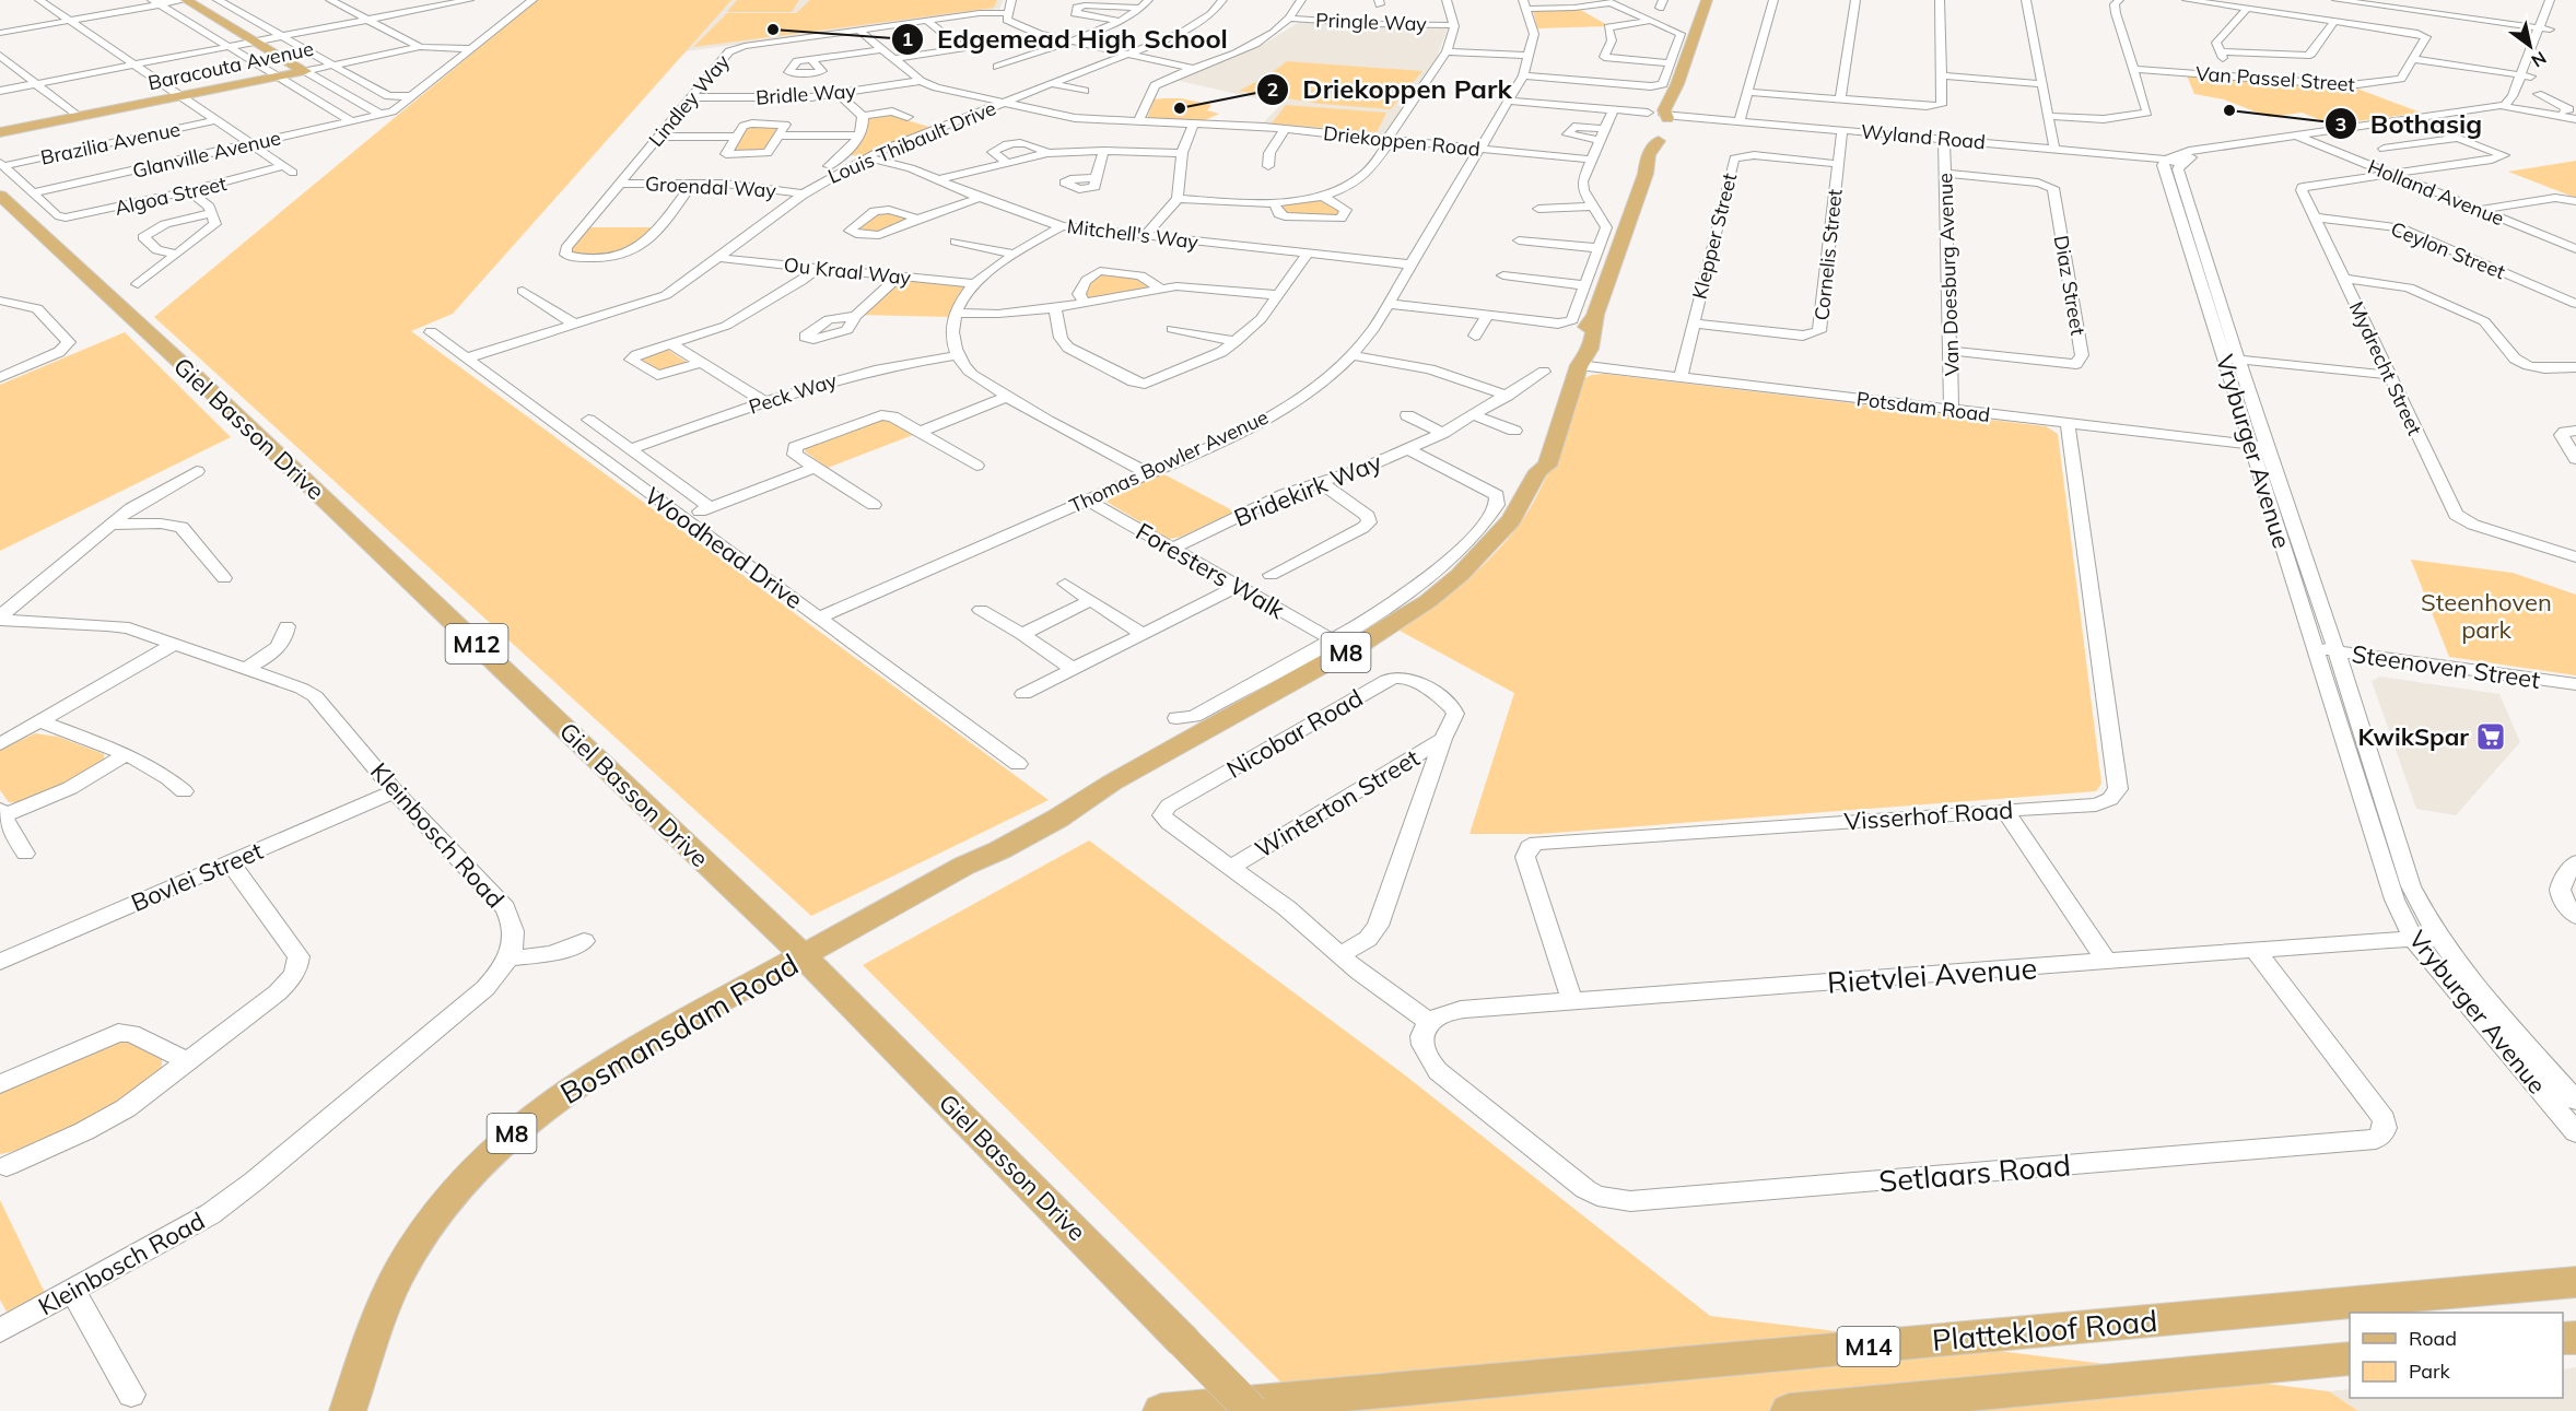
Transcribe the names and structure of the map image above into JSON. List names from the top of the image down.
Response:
{
  "streets": {
    "main road": [
      "Baracouta Avenue",
      "Giel Basson Drive",
      "M12",
      "M8",
      "Bosmansdam Road",
      "Plattekloof Road",
      "M14"
    ],
    "street": [
      "Pringle Way",
      "Van Passel Street",
      "Bridle Way",
      "Lindley Way",
      "Wyland Road",
      "Driekoppen Road",
      "Louis Thibault Drive",
      "Brazilia Avenue",
      "Glanville Avenue",
      "Groendal Way",
      "Holland Avenue",
      "Algoa Street",
      "Mitchell's Way",
      "Klepper Street",
      "Ceylon Street",
      "Cornelis Street",
      "Ou Kraal Way",
      "Van Doesburg Avenue",
      "Diaz Street",
      "Mydrecht Street",
      "Peck Way",
      "Potsdam Road",
      "Vryburger Avenue",
      "Thomas Bowler Avenue",
      "Bridekirk Way",
      "Woodhead Drive",
      "Foresters Walk",
      "Steenoven Street",
      "Nicobar Road",
      "Winterton Street",
      "Visserhof Road",
      "Kleinbosch Road",
      "Bovlei Street",
      "Rietvlei Avenue",
      "Setlaars Road"
    ]
  },
  "crossings": [
    ["Baracouta Avenue", "Glanville Avenue"],
    ["Bridle Way", "Lindley Way"],
    ["Bridle Way", "Driekoppen Road"],
    ["Lindley Way", "Groendal Way"],
    ["Wyland Road", "Cornelis Street"],
    ["Wyland Road", "Van Doesburg Avenue"],
    ["Wyland Road", "Vryburger Avenue"],
    ["Wyland Road", "Bosmansdam Road"],
    ["Driekoppen Road", "Louis Thibault Drive"],
    ["Driekoppen Road", "Thomas Bowler Avenue"],
    ["Louis Thibault Drive", "Groendal Way"],
    ["Louis Thibault Drive", "Mitchell's Way"],
    ["Louis Thibault Drive", "Ou Kraal Way"],
    ["Louis Thibault Drive", "Woodhead Drive"],
    ["Glanville Avenue", "Algoa Street"],
    ["Holland Avenue", "Mydrecht Street"],
    ["Mitchell's Way", "Thomas Bowler Avenue"],
    ["Klepper Street", "Cornelis Street"],
    ["Klepper Street", "Potsdam Road"],
    ["Ceylon Street", "Mydrecht Street"],
    ["Van Doesburg Avenue", "Diaz Street"],
    ["Van Doesburg Avenue", "Potsdam Road"],
    ["Potsdam Road", "Vryburger Avenue"],
    ["Potsdam Road", "Visserhof Road"],
    ["Potsdam Road", "Bosmansdam Road"],
    ["Giel Basson Drive", "Bosmansdam Road"],
    ["Vryburger Avenue", "Steenoven Street"],
    ["Vryburger Avenue", "Rietvlei Avenue"],
    ["Thomas Bowler Avenue", "Woodhead Drive"],
    ["Thomas Bowler Avenue", "Foresters Walk"],
    ["Bridekirk Way", "Foresters Walk"],
    ["Nicobar Road", "Winterton Street"],
    ["Nicobar Road", "Rietvlei Avenue"],
    ["Nicobar Road", "Setlaars Road"],
    ["Visserhof Road", "Rietvlei Avenue"],
    ["Kleinbosch Road", "Bovlei Street"],
    ["Rietvlei Avenue", "Setlaars Road"]
  ],
  "parks": ["Steenhoven park"],
  "places": {
    "other": ["Edgemead High School", "Driekoppen Park", "Bothasig"],
    "supermarket": ["KwikSpar"]
  },
  "legend": ["Road", "Park"],
  "north": "bottom right"
}
